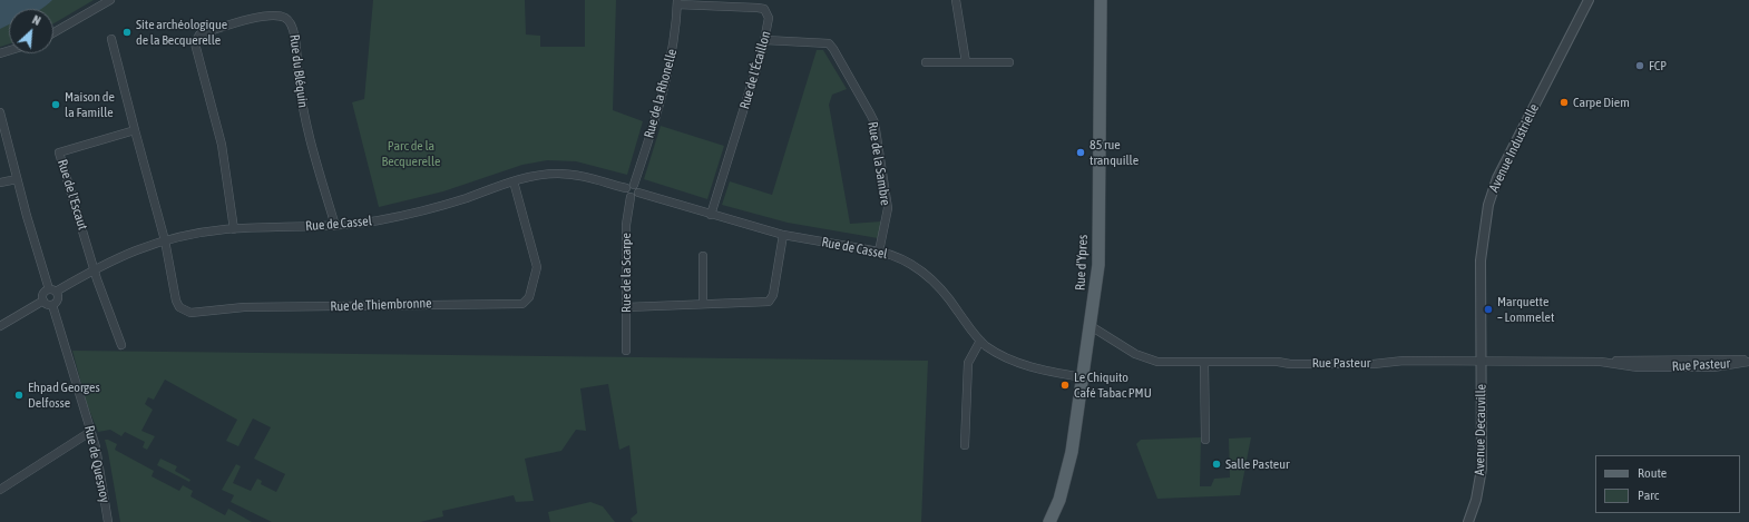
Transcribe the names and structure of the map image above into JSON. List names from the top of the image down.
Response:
{
  "streets": {
    "main road": ["Rue d'Ypres"],
    "street": [
      "Rue de l'Écaillon",
      "Rue du Bléquin",
      "Rue de la Rhonelle",
      "Avenue Industrielle",
      "Rue de la Sambre",
      "Rue de l'Escaut",
      "Rue de Cassel",
      "Rue de la Scarpe",
      "Rue de Thiembronne",
      "Rue Pasteur",
      "Avenue Decauville",
      "Rue de Quesnoy"
    ]
  },
  "crossings": [
    ["Rue de l'Écaillon", "Rue de la Rhonelle"],
    ["Rue de l'Écaillon", "Rue de la Sambre"],
    ["Rue de l'Écaillon", "Rue de Cassel"],
    ["Rue du Bléquin", "Rue de Cassel"],
    ["Rue de la Rhonelle", "Rue de Cassel"],
    ["Rue de la Rhonelle", "Rue de la Scarpe"],
    ["Avenue Industrielle", "Rue Pasteur"],
    ["Avenue Industrielle", "Avenue Decauville"],
    ["Rue de la Sambre", "Rue de Cassel"],
    ["Rue de l'Escaut", "Rue de Cassel"],
    ["Rue de Cassel", "Rue d'Ypres"],
    ["Rue de Cassel", "Rue de la Scarpe"],
    ["Rue de Cassel", "Rue de Thiembronne"],
    ["Rue de Cassel", "Rue de Quesnoy"],
    ["Rue d'Ypres", "Rue Pasteur"],
    ["Rue Pasteur", "Avenue Decauville"]
  ],
  "parks": ["Parc de la Becquerelle"],
  "places": [
    "Site archéologique de la Becquerelle",
    "FCP",
    "Carpe Diem",
    "Maison de la Famille",
    "85 rue tranquille",
    "Marquette – Lommelet",
    "Le Chiquito Café Tabac PMU",
    "Ehpad Georges Delfosse",
    "Salle Pasteur"
  ],
  "legend": ["Route", "Parc"],
  "north": "top right"
}
